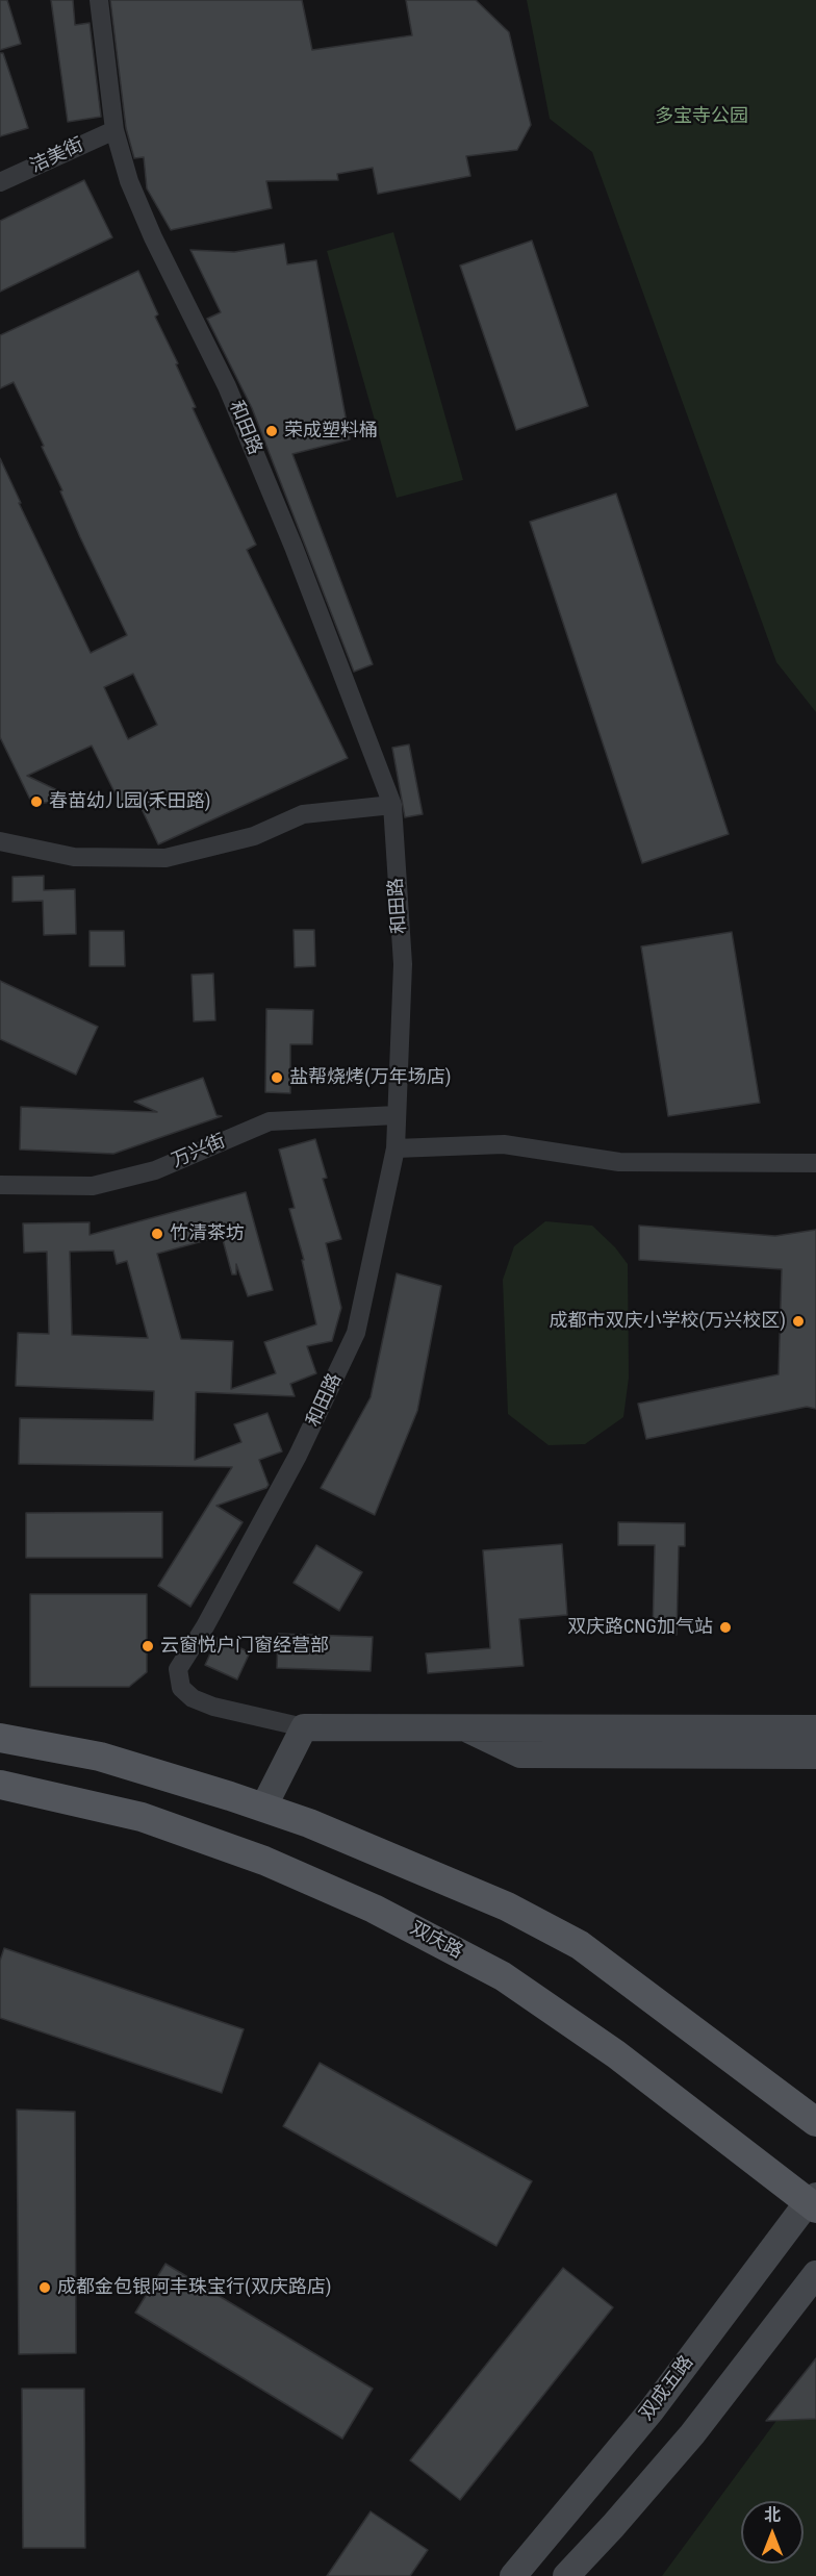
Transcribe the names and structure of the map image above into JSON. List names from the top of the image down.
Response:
{
  "streets": {
    "main road": ["双庆路"],
    "street": [
      "洁美街",
      "和田路",
      "万兴街",
      "双成五路"
    ]
  },
  "crossings": [
    ["洁美街", "和田路"],
    ["和田路", "万兴街"],
    ["双庆路", "双成五路"]
  ],
  "parks": ["多宝寺公园"],
  "places": [
    "荣成塑料桶",
    "春苗幼儿园(禾田路)",
    "盐帮烧烤(万年场店)",
    "竹清茶坊",
    "成都市双庆小学校(万兴校区)",
    "双庆路CNG加气站",
    "云窗悦户门窗经营部",
    "成都金包银阿丰珠宝行(双庆路店)"
  ],
  "north": "top"
}
